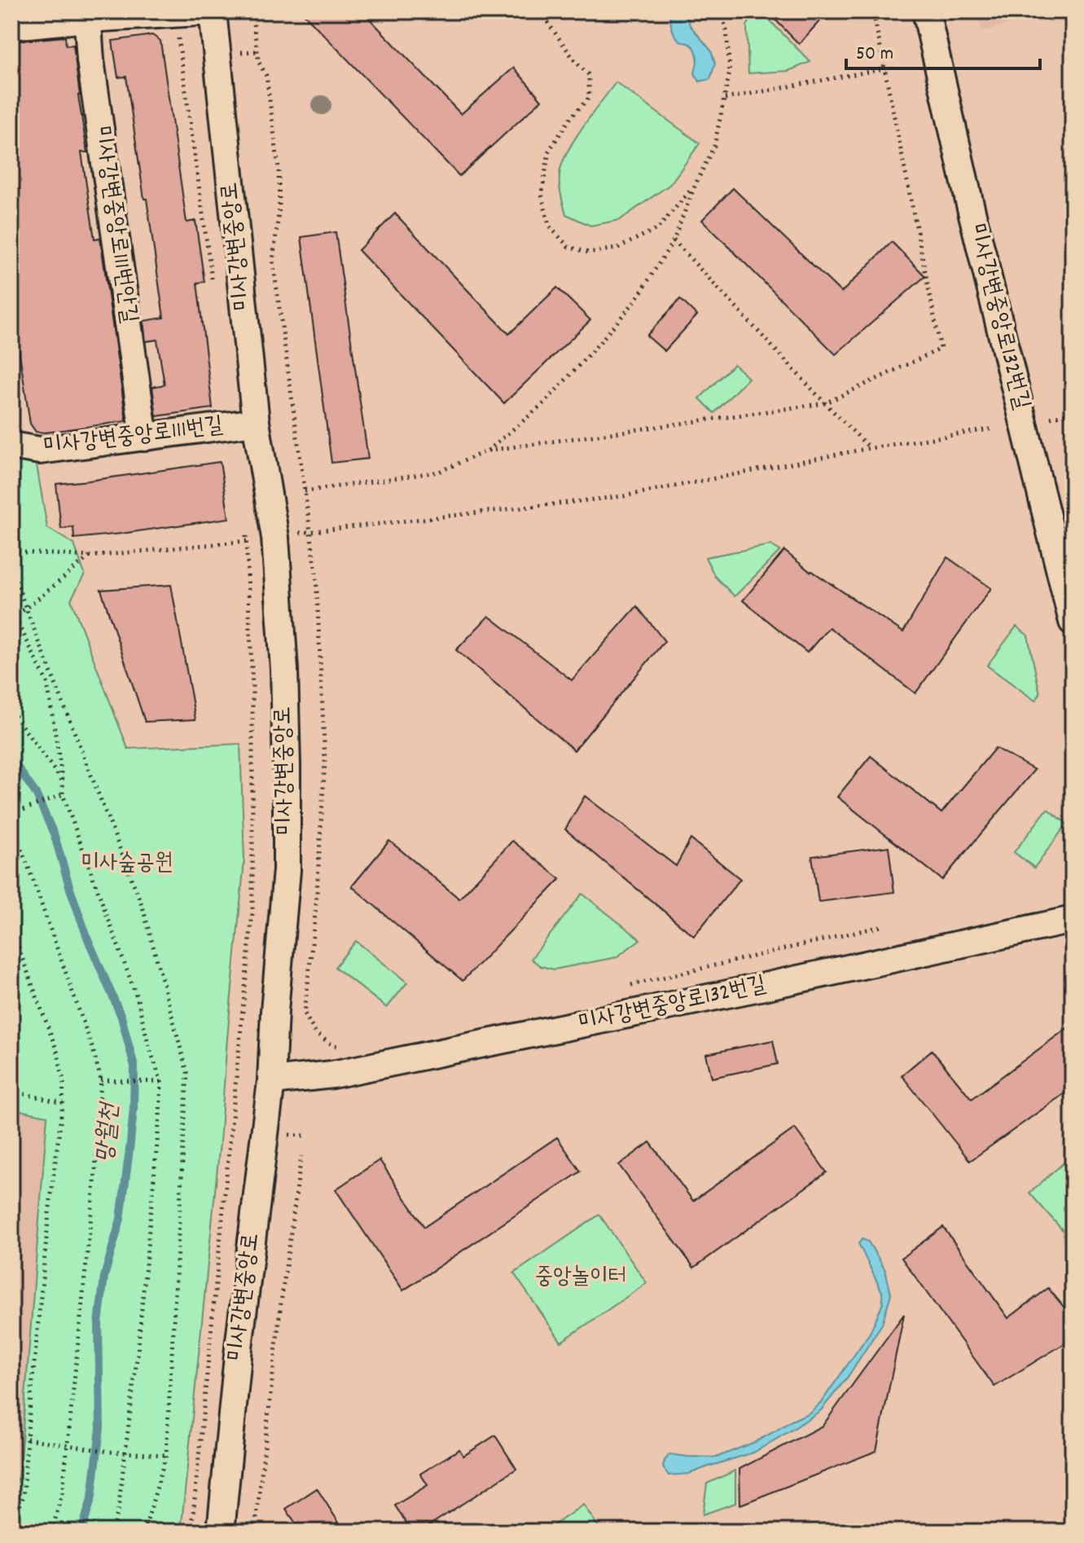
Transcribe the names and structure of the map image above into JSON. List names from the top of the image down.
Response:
{
  "streets": {
    "street": [
      "미사강변중앙로111번안길",
      "미사강변중앙로",
      "미사강변중앙로132번길",
      "미사강변중앙로111번길"
    ]
  },
  "crossings": [
    ["미사강변중앙로111번안길", "미사강변중앙로111번길"],
    ["미사강변중앙로", "미사강변중앙로132번길"],
    ["미사강변중앙로", "미사강변중앙로111번길"]
  ],
  "water": ["망월천"],
  "parks": ["미사숲공원", "중앙놀이터"],
  "scale_bar": "50 m"
}
